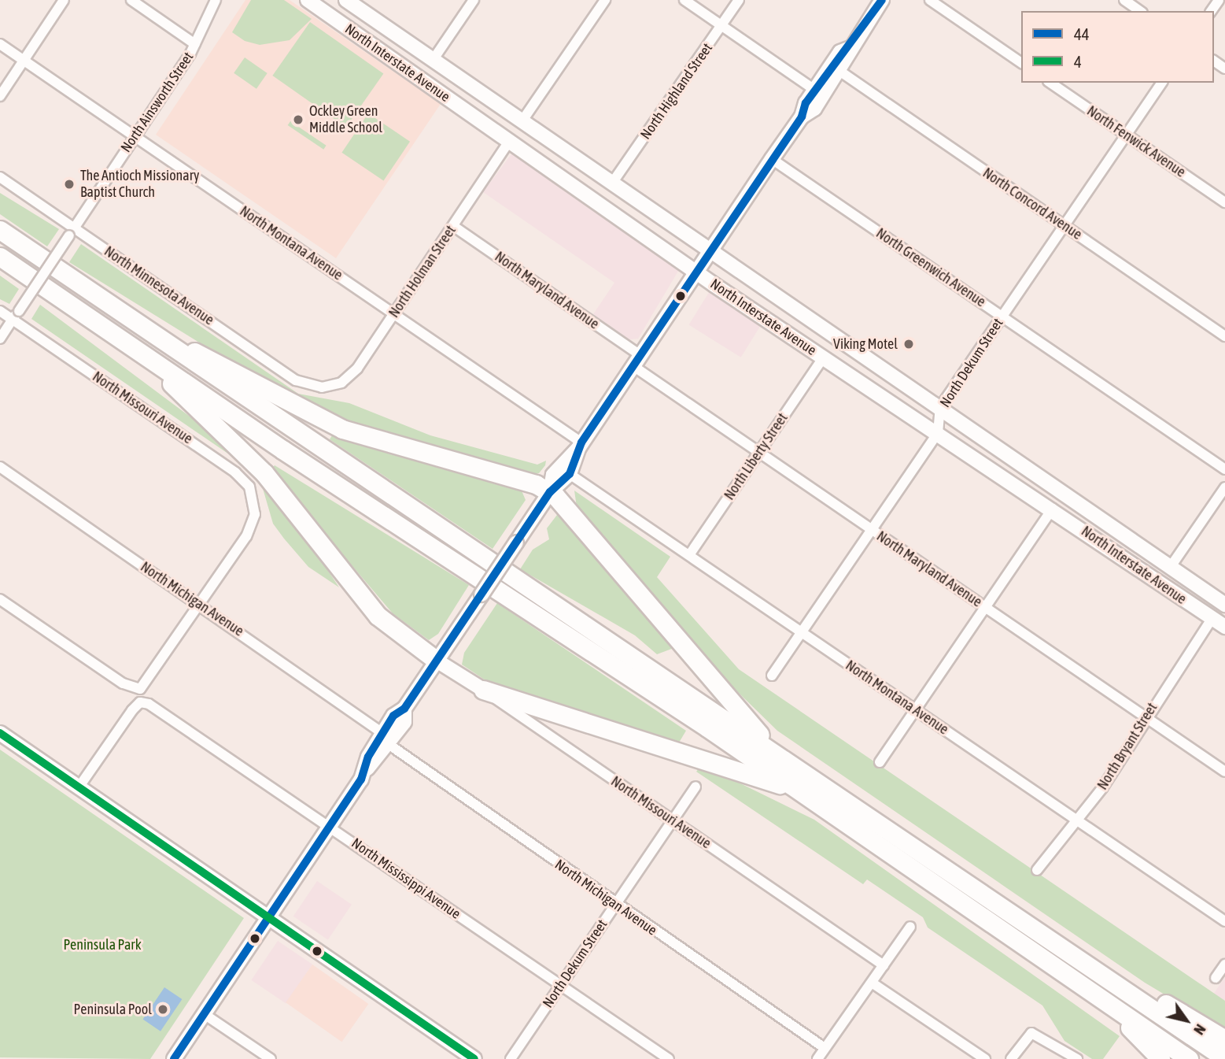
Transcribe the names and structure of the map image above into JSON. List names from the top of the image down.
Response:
{
  "streets": {
    "street": [
      "North Interstate Avenue",
      "North Highland Street",
      "North Ainsworth Street",
      "North Fenwick Avenue",
      "North Concord Avenue",
      "North Montana Avenue",
      "North Greenwich Avenue",
      "North Holman Street",
      "North Minnesota Avenue",
      "North Maryland Avenue",
      "North Dekum Street",
      "North Missouri Avenue",
      "North Liberty Street",
      "North Michigan Avenue",
      "North Bryant Street",
      "North Mississippi Avenue"
    ]
  },
  "crossings": [
    ["North Interstate Avenue", "North Highland Street"],
    ["North Interstate Avenue", "North Holman Street"],
    ["North Interstate Avenue", "North Dekum Street"],
    ["North Interstate Avenue", "North Liberty Street"],
    ["North Interstate Avenue", "North Bryant Street"],
    ["North Ainsworth Street", "North Montana Avenue"],
    ["North Ainsworth Street", "North Minnesota Avenue"],
    ["North Ainsworth Street", "North Missouri Avenue"],
    ["North Fenwick Avenue", "North Dekum Street"],
    ["North Concord Avenue", "North Dekum Street"],
    ["North Montana Avenue", "North Holman Street"],
    ["North Montana Avenue", "North Dekum Street"],
    ["North Montana Avenue", "North Liberty Street"],
    ["North Montana Avenue", "North Bryant Street"],
    ["North Greenwich Avenue", "North Dekum Street"],
    ["North Holman Street", "North Minnesota Avenue"],
    ["North Holman Street", "North Maryland Avenue"],
    ["North Maryland Avenue", "North Dekum Street"],
    ["North Maryland Avenue", "North Liberty Street"],
    ["North Maryland Avenue", "North Bryant Street"],
    ["North Dekum Street", "North Missouri Avenue"],
    ["North Dekum Street", "North Michigan Avenue"],
    ["North Dekum Street", "North Mississippi Avenue"],
    ["North Missouri Avenue", "North Michigan Avenue"]
  ],
  "parks": ["Peninsula Park"],
  "places": [
    "Ockley Green Middle School",
    "The Antioch Missionary Baptist Church",
    "Viking Motel",
    "Peninsula Pool"
  ],
  "lines": ["transit line 44", "transit line 4"],
  "legend": ["44", "4"],
  "north": "bottom right"
}
